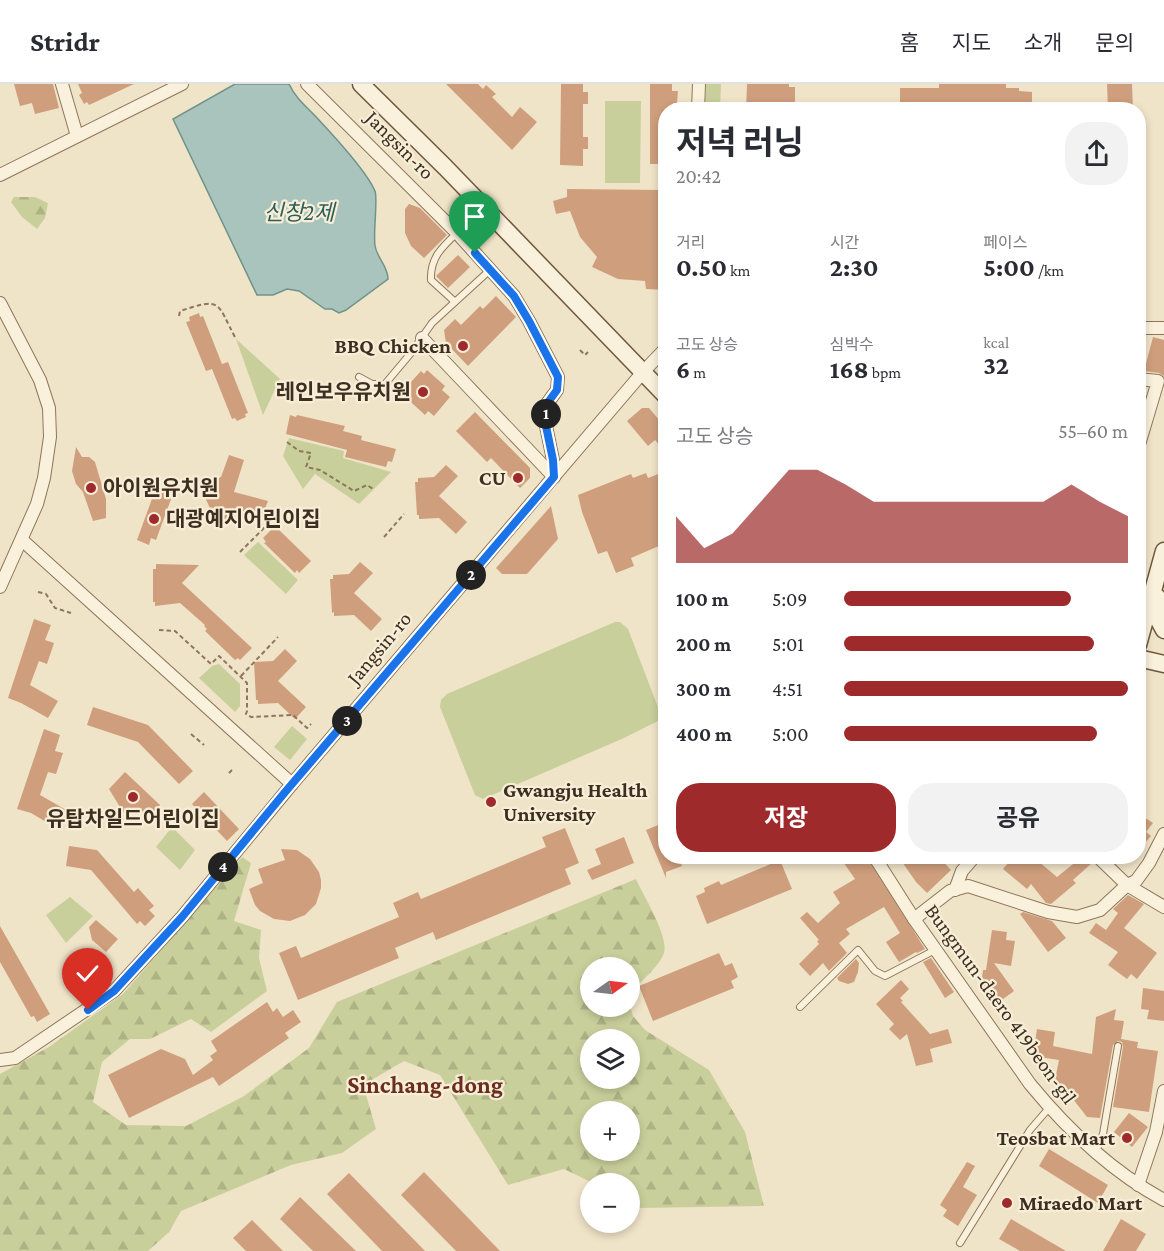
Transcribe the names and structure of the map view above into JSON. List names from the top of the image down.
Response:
{
  "streets": {
    "main road": ["Jangsin-ro"],
    "street": ["Bungmun-daero 419beon-gil"]
  },
  "districts": ["Sinchang-dong"],
  "water": ["신창2제"],
  "places": [
    "BBQ Chicken",
    "레인보우유치원",
    "CU",
    "아이원유치원",
    "대광예지어린이집",
    "유탑차일드어린이집",
    "Gwangju Health University",
    "Teosbat Mart",
    "Miraedo Mart"
  ],
  "north": "right",
  "page": {
    "header": "Stridr",
    "nav": [
      "홈",
      "지도",
      "소개",
      "문의"
    ],
    "heading": ["저녁 러닝", "20:42"],
    "stats": [
      ["거리", "0.50 km"],
      ["시간", "2:30"],
      ["페이스", "5:00 /km"],
      ["고도 상승", "6 m"],
      ["심박수", "168 bpm"],
      ["kcal", "32"]
    ],
    "pins": [
      "1",
      "2",
      "3",
      "4"
    ],
    "chart": ["고도 상승", "55–60 m"],
    "list": [
      {
        "name": "100 m",
        "note": "5:09"
      },
      {
        "name": "200 m",
        "note": "5:01"
      },
      {
        "name": "300 m",
        "note": "4:51"
      },
      {
        "name": "400 m",
        "note": "5:00"
      }
    ],
    "buttons": ["저장", "공유"],
    "map_buttons": ["+", "−"]
  }
}
